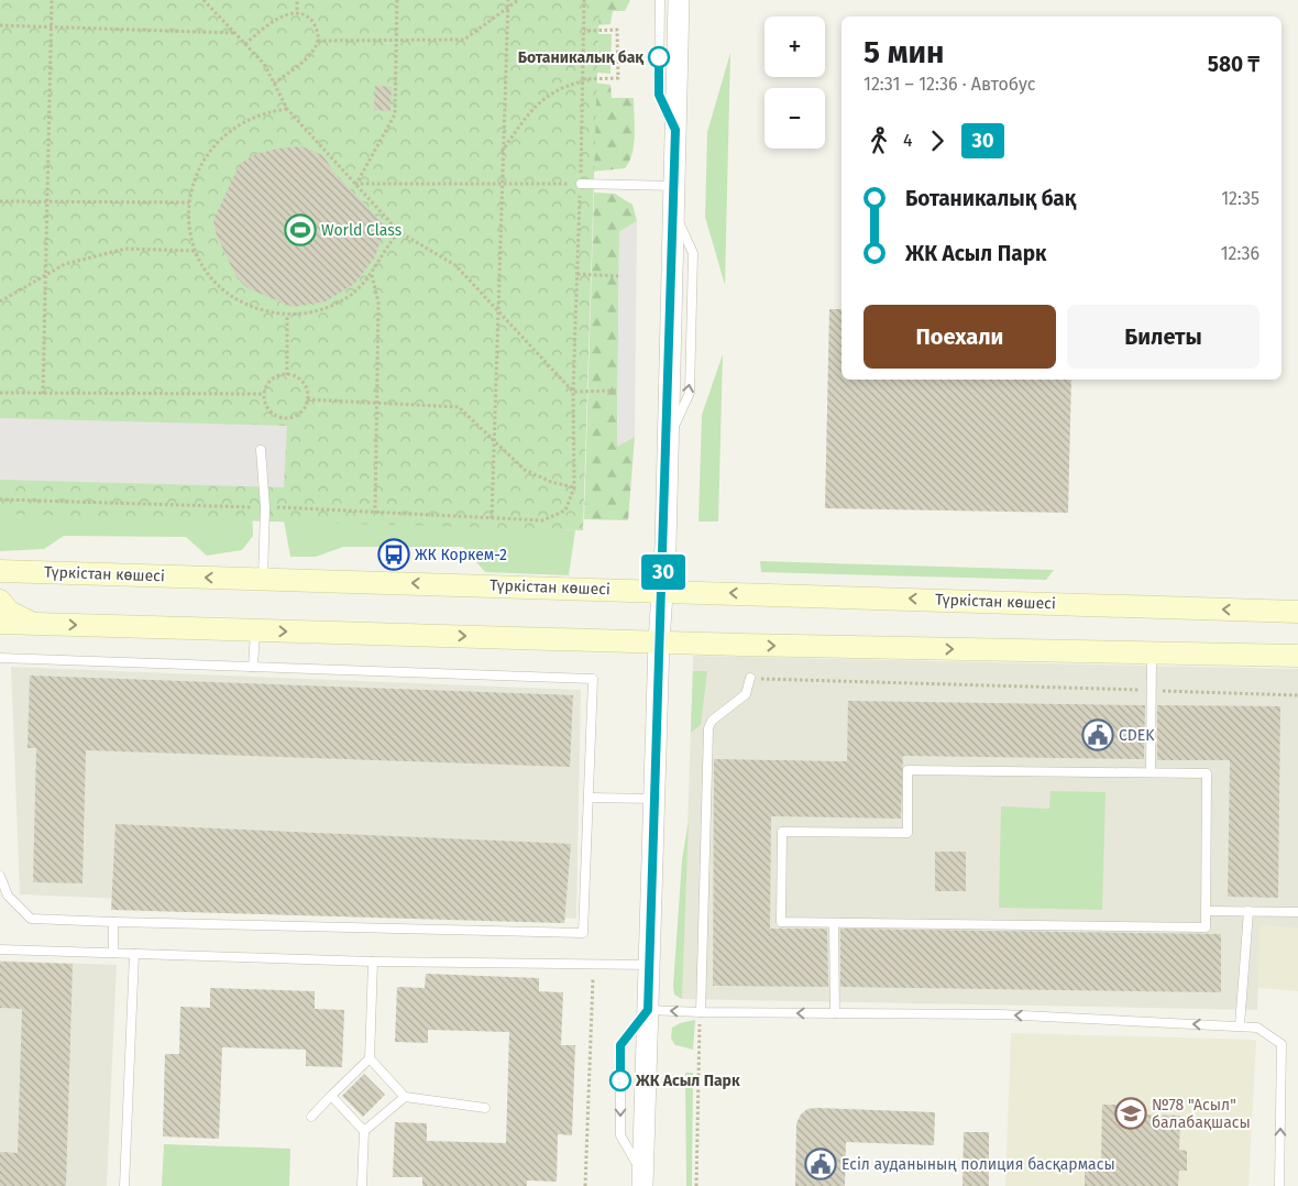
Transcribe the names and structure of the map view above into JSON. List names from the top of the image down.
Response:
{
  "streets": {
    "main road": ["Түркістан көшесі"]
  },
  "places": {
    "other": ["Ботаникалық бақ", "ЖК Асыл Парк"],
    "sports": ["World Class"],
    "bus stop": ["ЖК Коркем-2"],
    "public building": ["CDEK", "Есіл ауданының полиция басқармасы"],
    "school or university": ["№78 \"Асыл\" балабақшасы"]
  },
  "lines": ["bus line 30"],
  "page": {
    "on_map": "30",
    "map_buttons": ["+", "−"],
    "heading": ["5 мин", "12:31 – 12:36 · Автобус", "580 ₸"],
    "legs": ["4", "30"],
    "list": [
      {
        "name": "Ботаникалық бақ",
        "value": "12:35"
      },
      {
        "name": "ЖК Асыл Парк",
        "value": "12:36"
      }
    ],
    "buttons": ["Поехали", "Билеты"]
  }
}
